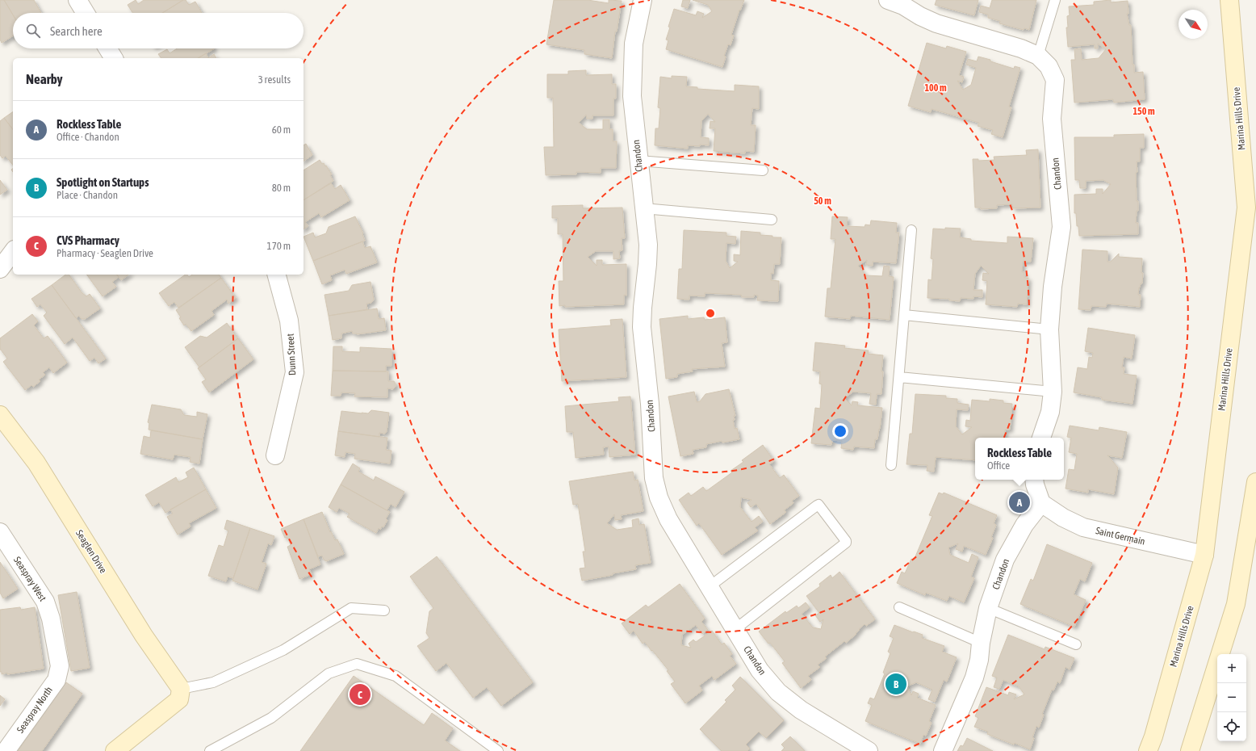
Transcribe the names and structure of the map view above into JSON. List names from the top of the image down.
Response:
{
  "streets": {
    "street": [
      "Marina Hills Drive",
      "Chandon",
      "Dunn Street",
      "Saint Germain",
      "Seaglen Drive",
      "Seaspray West",
      "Seaspray North"
    ]
  },
  "crossings": [
    ["Marina Hills Drive", "Saint Germain"],
    ["Chandon", "Saint Germain"],
    ["Seaspray West", "Seaspray North"]
  ],
  "north": "bottom right",
  "page": {
    "search": "Search here",
    "heading": ["Nearby", "3 results"],
    "list": [
      {
        "mark": "A",
        "name": "Rockless Table",
        "note": "Office · Chandon",
        "value": "60 m"
      },
      {
        "mark": "B",
        "name": "Spotlight on Startups",
        "note": "Place · Chandon",
        "value": "80 m"
      },
      {
        "mark": "C",
        "name": "CVS Pharmacy",
        "note": "Pharmacy · Seaglen Drive",
        "value": "170 m"
      }
    ],
    "popup": ["Rockless Table", "Office"],
    "pins": ["A", "B", "C"],
    "map_buttons": ["+", "−"]
  },
  "rings": ["100 m", "150 m", "50 m"]
}
